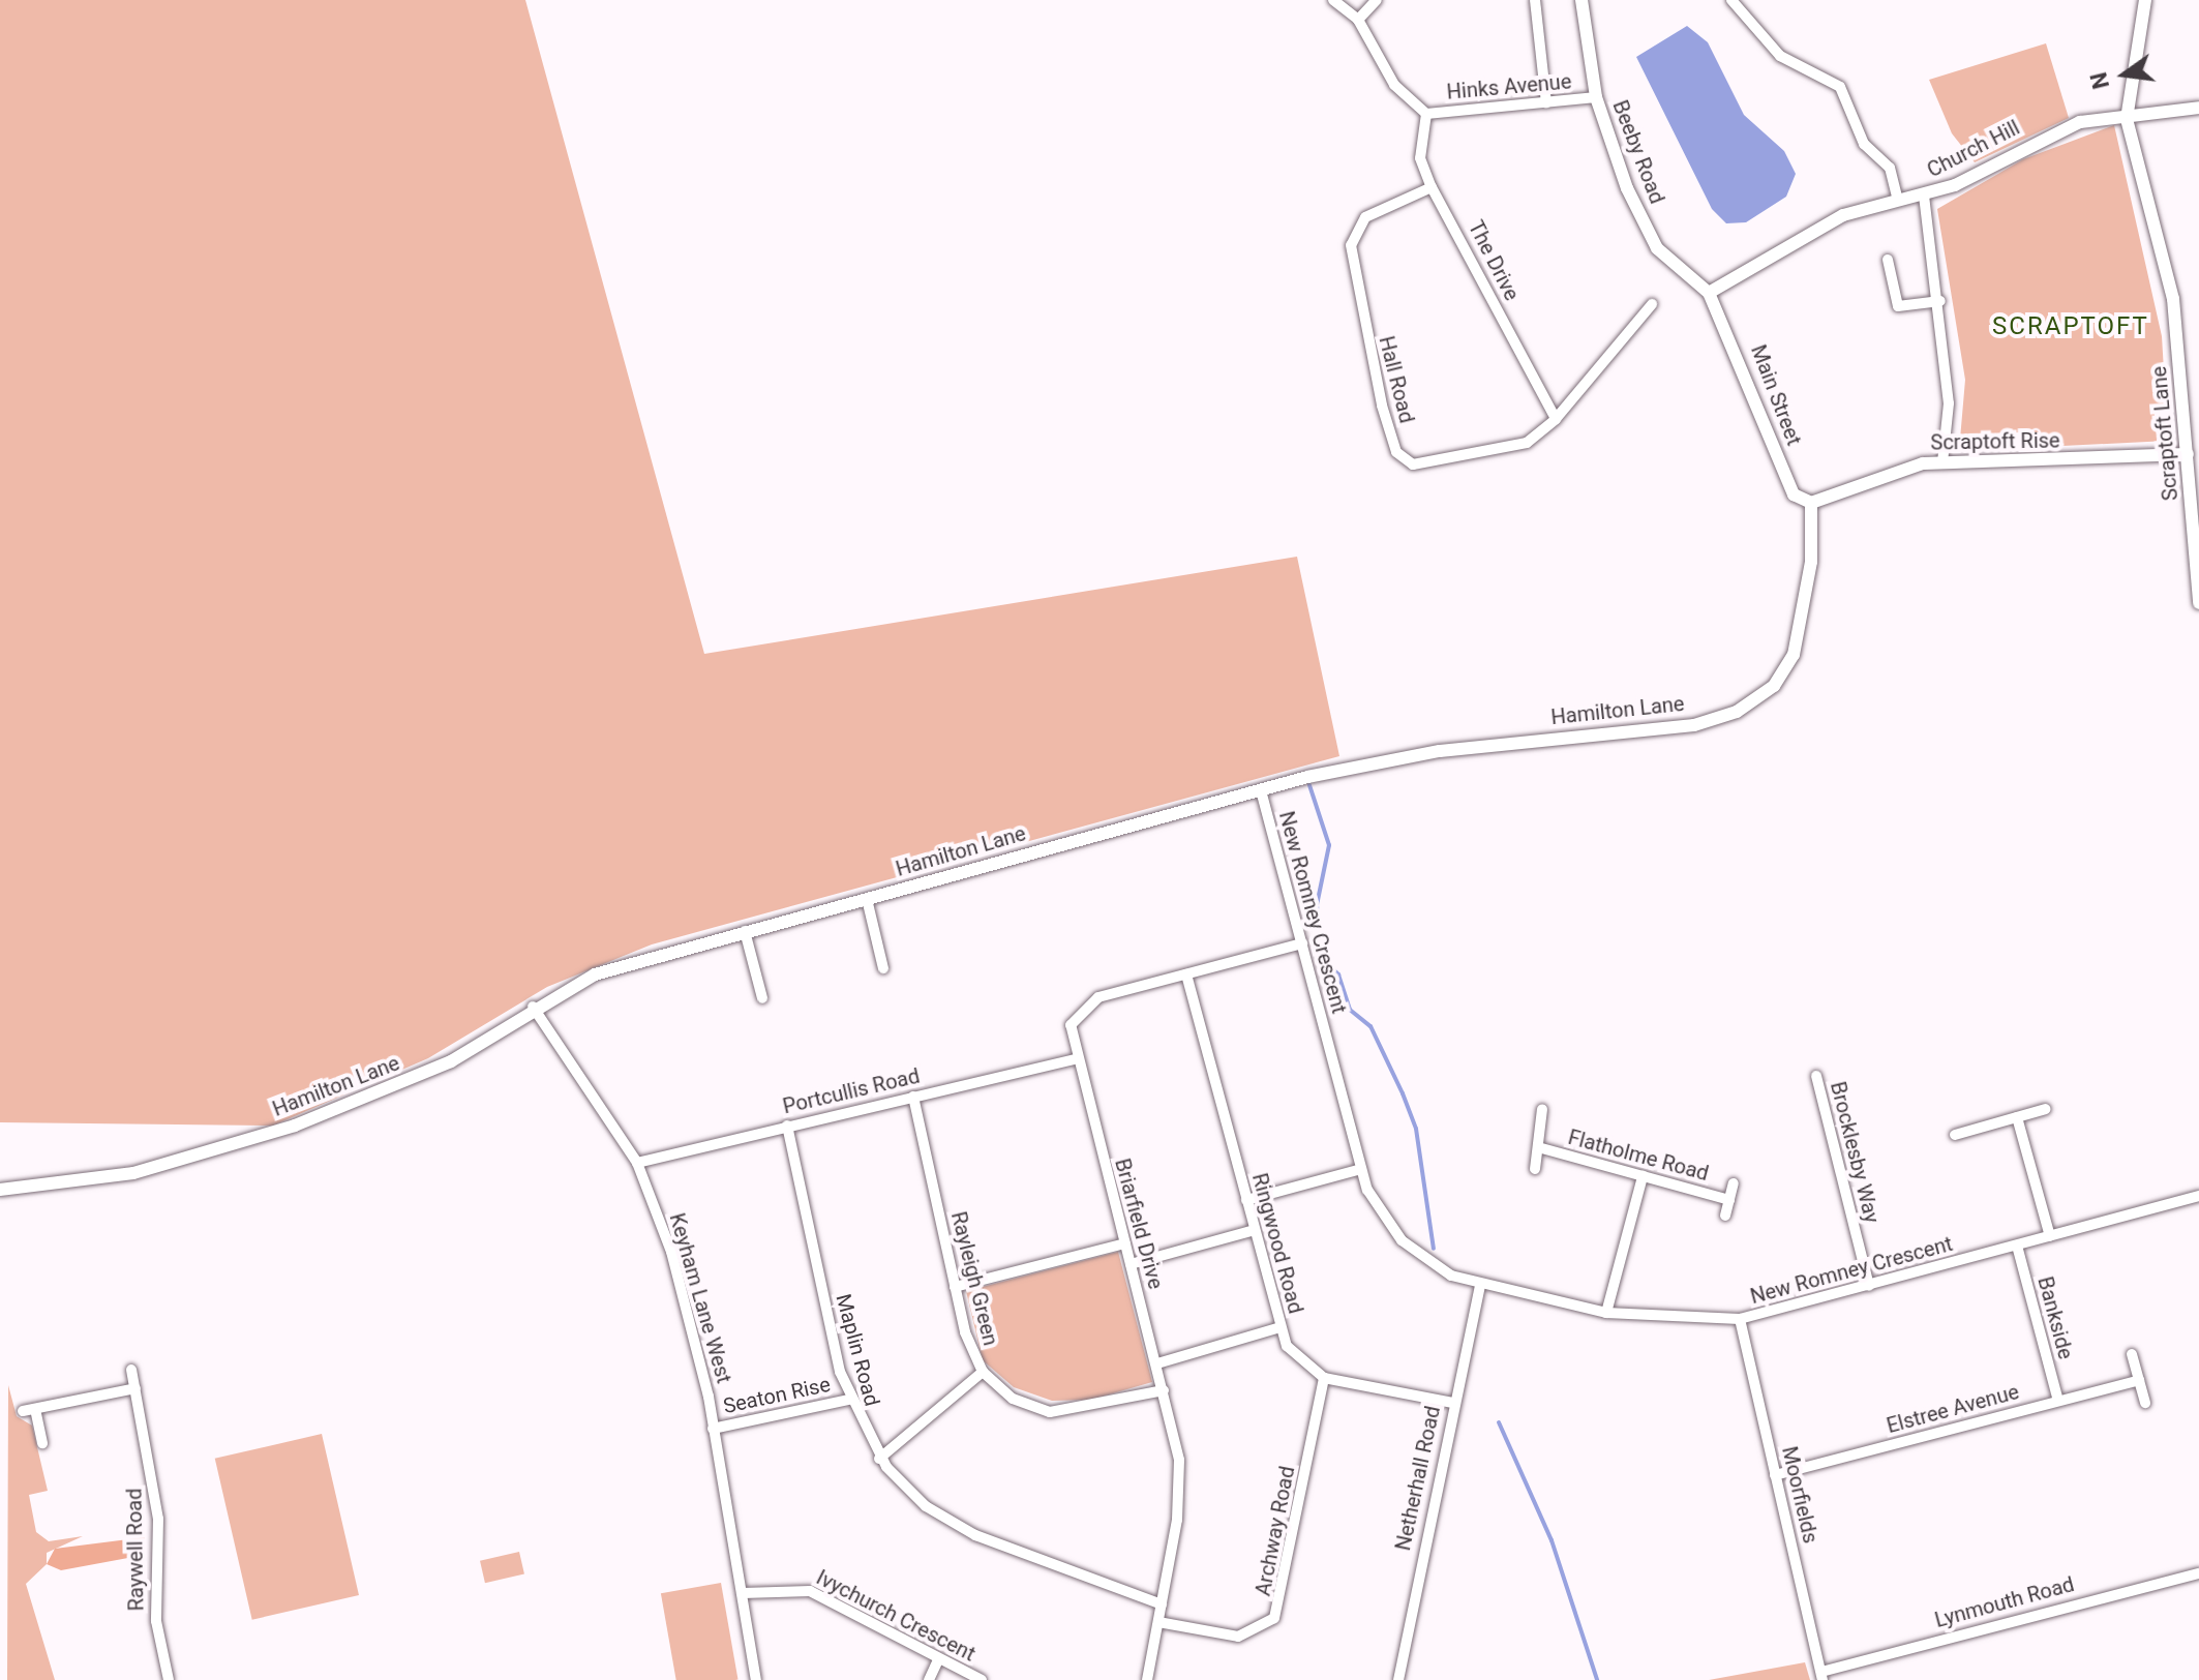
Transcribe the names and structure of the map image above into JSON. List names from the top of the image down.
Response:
{
  "streets": {
    "street": [
      "Hinks Avenue",
      "Church Hill",
      "Beeby Road",
      "The Drive",
      "Hall Road",
      "Main Street",
      "Scraptoft Lane",
      "Scraptoft Rise",
      "Hamilton Lane",
      "New Romney Crescent",
      "Portcullis Road",
      "Brocklesby Way",
      "Flatholme Road",
      "Briarfield Drive",
      "Ringwood Road",
      "Rayleigh Green",
      "Keyham Lane West",
      "Bankside",
      "Maplin Road",
      "Seaton Rise",
      "Elstree Avenue",
      "Netherhall Road",
      "Moorfields",
      "Archway Road",
      "Raywell Road",
      "Lynmouth Road",
      "Ivychurch Crescent"
    ]
  },
  "crossings": [
    ["Hinks Avenue", "Beeby Road"],
    ["Hinks Avenue", "The Drive"],
    ["Church Hill", "Beeby Road"],
    ["Church Hill", "Main Street"],
    ["Church Hill", "Scraptoft Lane"],
    ["Beeby Road", "Main Street"],
    ["The Drive", "Hall Road"],
    ["Main Street", "Scraptoft Rise"],
    ["Main Street", "Hamilton Lane"],
    ["Scraptoft Lane", "Scraptoft Rise"],
    ["Scraptoft Rise", "Hamilton Lane"],
    ["Hamilton Lane", "New Romney Crescent"],
    ["Hamilton Lane", "Keyham Lane West"],
    ["New Romney Crescent", "Brocklesby Way"],
    ["New Romney Crescent", "Briarfield Drive"],
    ["New Romney Crescent", "Bankside"],
    ["New Romney Crescent", "Netherhall Road"],
    ["New Romney Crescent", "Moorfields"],
    ["Portcullis Road", "Briarfield Drive"],
    ["Portcullis Road", "Rayleigh Green"],
    ["Portcullis Road", "Keyham Lane West"],
    ["Portcullis Road", "Maplin Road"],
    ["Briarfield Drive", "Ringwood Road"],
    ["Briarfield Drive", "Rayleigh Green"],
    ["Briarfield Drive", "Maplin Road"],
    ["Briarfield Drive", "Archway Road"],
    ["Ringwood Road", "Archway Road"],
    ["Keyham Lane West", "Seaton Rise"],
    ["Keyham Lane West", "Ivychurch Crescent"],
    ["Bankside", "Elstree Avenue"],
    ["Maplin Road", "Seaton Rise"],
    ["Elstree Avenue", "Moorfields"],
    ["Moorfields", "Lynmouth Road"]
  ],
  "districts": ["SCRAPTOFT"],
  "north": "left"
}
